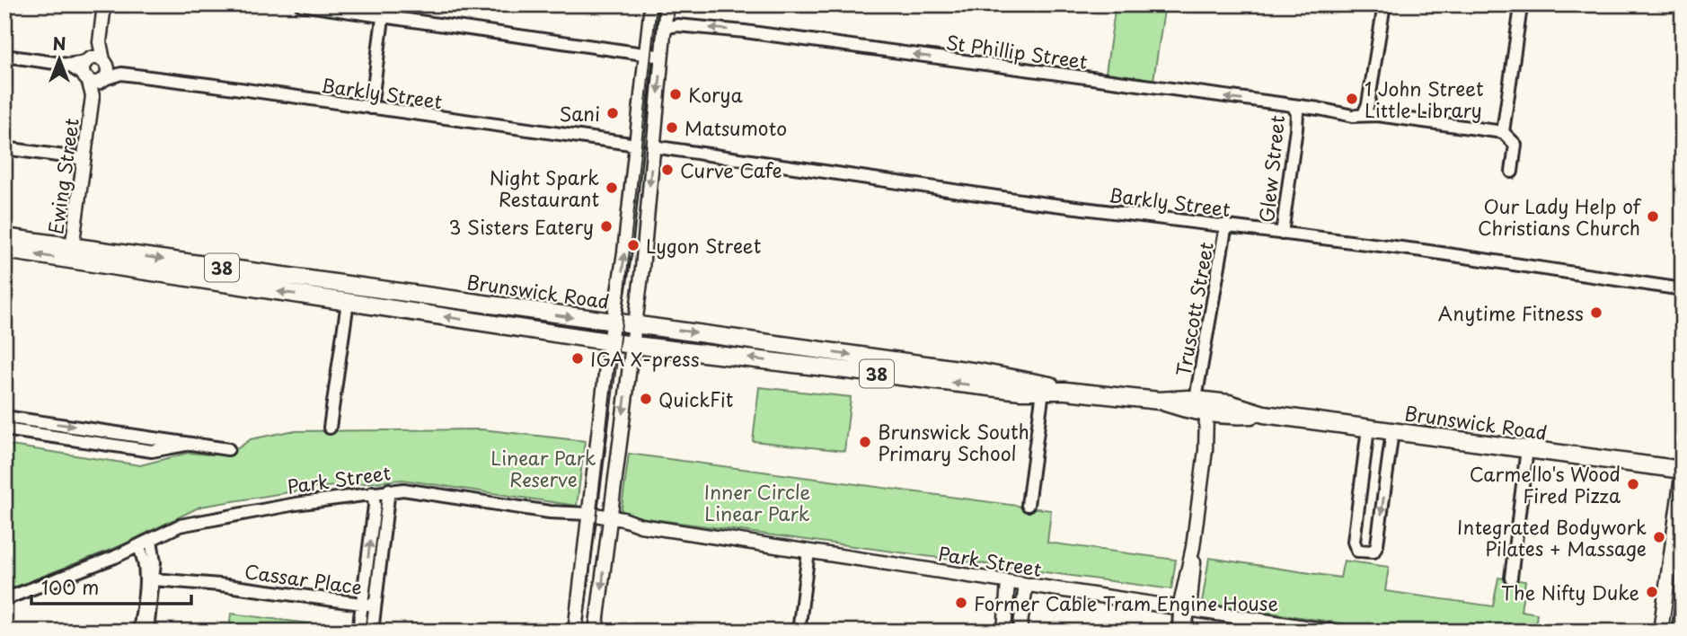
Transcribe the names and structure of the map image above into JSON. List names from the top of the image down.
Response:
{
  "streets": {
    "main road": ["38", "Brunswick Road"],
    "street": [
      "St Phillip Street",
      "Barkly Street",
      "Glew Street",
      "Ewing Street",
      "Truscott Street",
      "Park Street",
      "Cassar Place"
    ]
  },
  "crossings": [
    ["St Phillip Street", "Glew Street"],
    ["Barkly Street", "Glew Street"],
    ["Barkly Street", "Ewing Street"],
    ["Barkly Street", "Truscott Street"],
    ["Ewing Street", "Brunswick Road"],
    ["Brunswick Road", "Truscott Street"]
  ],
  "one_way": ["St Phillip Street"],
  "parks": ["Linear Park Reserve", "Inner Circle Linear Park"],
  "places": [
    "Korya",
    "1 John Street Little Library",
    "Sani",
    "Matsumoto",
    "Curve Cafe",
    "Night Spark Restaurant",
    "Our Lady Help of Christians Church",
    "3 Sisters Eatery",
    "Lygon Street",
    "Anytime Fitness",
    "IGA X-press",
    "QuickFit",
    "Brunswick South Primary School",
    "Carmello's Wood Fired Pizza",
    "Integrated Bodywork Pilates + Massage",
    "The Nifty Duke",
    "Former Cable Tram Engine House"
  ],
  "scale_bar": "100 m",
  "north": "top"
}
